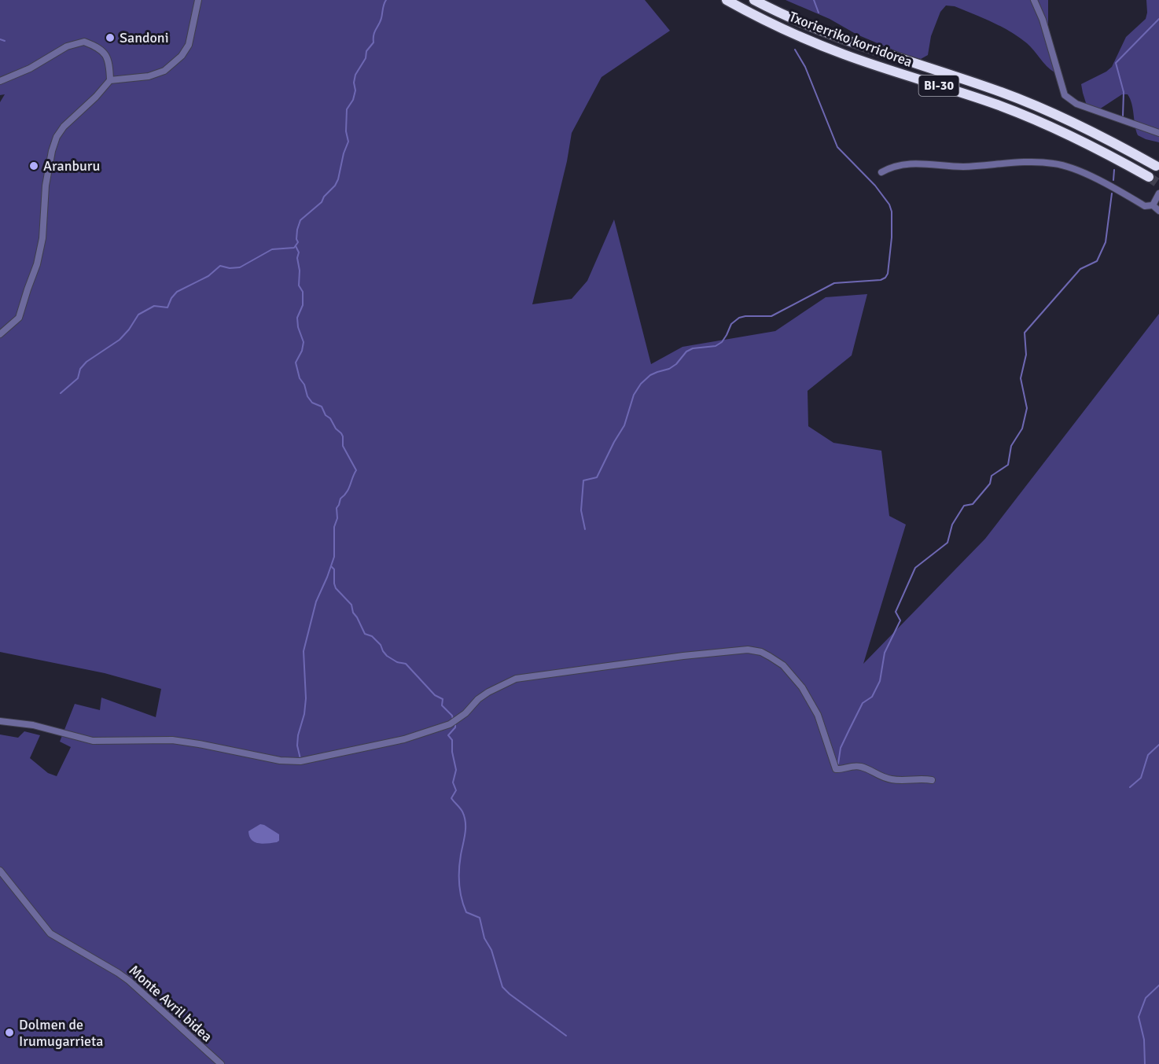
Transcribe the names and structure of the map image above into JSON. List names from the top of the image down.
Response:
{
  "streets": {
    "highway": ["Txorierriko korridorea", "BI-30"],
    "street": ["Monte Avril bidea"]
  },
  "places": ["Sandoni", "Aranburu", "Dolmen de Irumugarrieta"]
}
